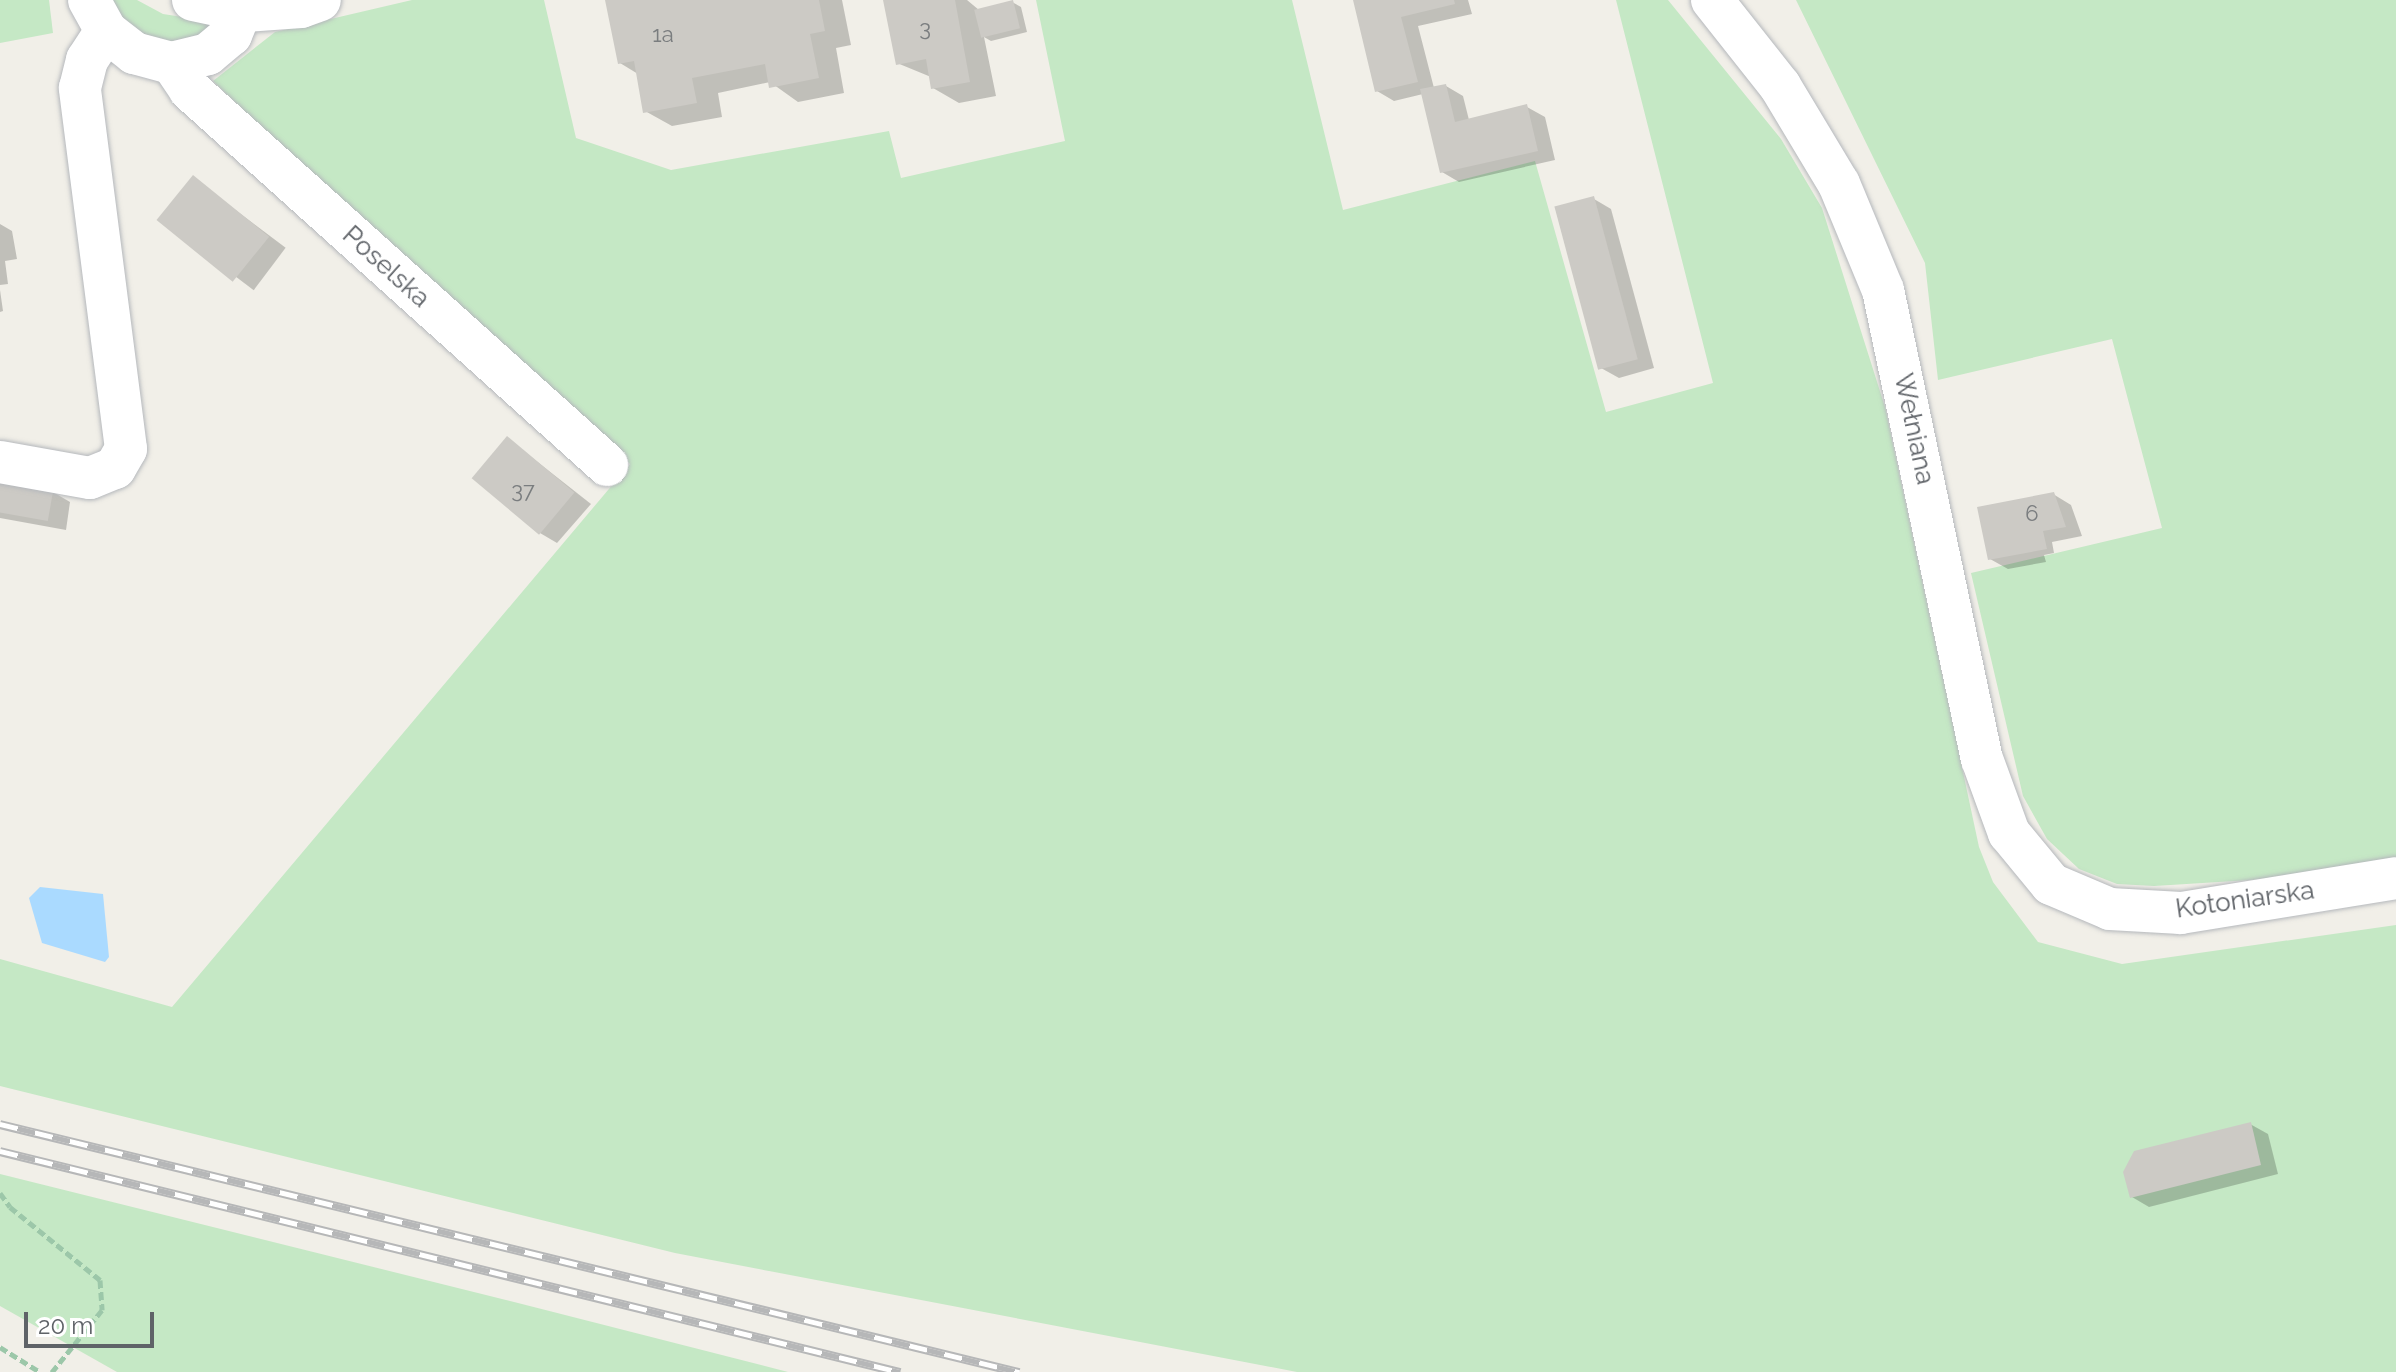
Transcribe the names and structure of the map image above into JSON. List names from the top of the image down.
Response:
{
  "streets": {
    "street": ["Poselska", "Wełniana", "Kotoniarska"]
  },
  "crossings": [
    ["Wełniana", "Kotoniarska"]
  ],
  "house_numbers": [
    "3",
    "1a",
    "37",
    "6"
  ],
  "scale_bar": "20 m"
}
